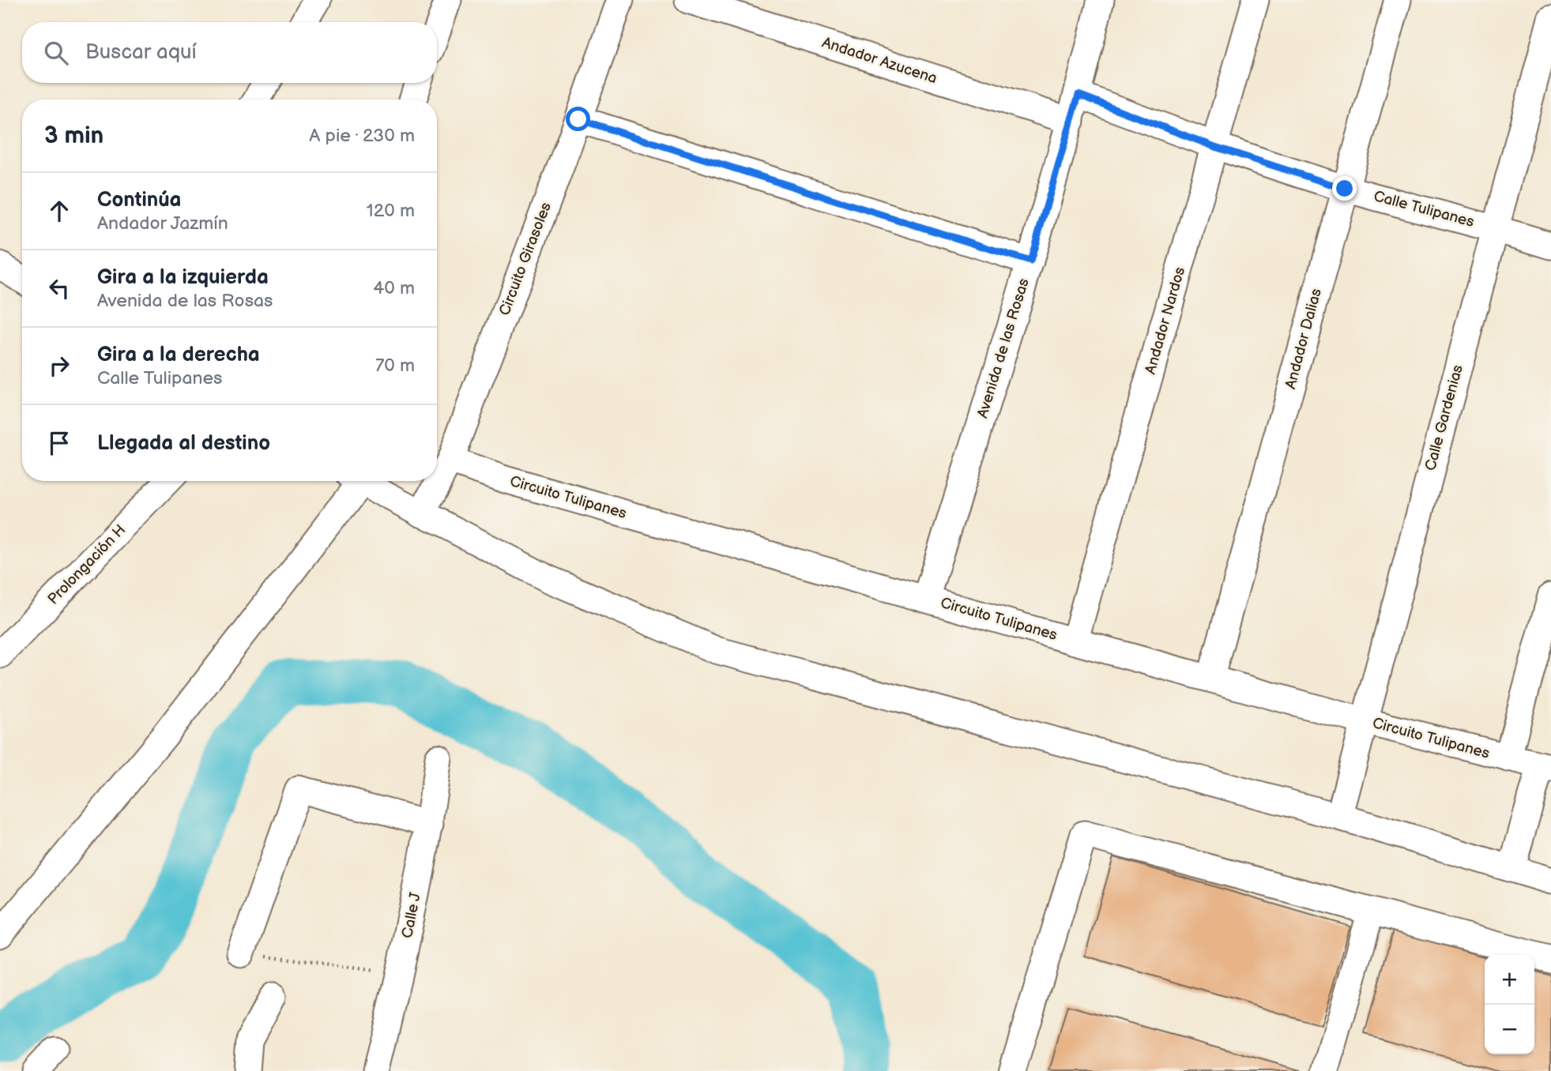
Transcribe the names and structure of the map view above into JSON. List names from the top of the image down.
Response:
{
  "streets": {
    "street": [
      "Andador Azucena",
      "Calle Tulipanes",
      "Circuito Girasoles",
      "Andador Nardos",
      "Andador Dalias",
      "Avenida de las Rosas",
      "Calle Gardenias",
      "Circuito Tulipanes",
      "Prolongación H",
      "Calle J"
    ]
  },
  "crossings": [
    ["Andador Azucena", "Avenida de las Rosas"],
    ["Calle Tulipanes", "Andador Nardos"],
    ["Calle Tulipanes", "Andador Dalias"],
    ["Calle Tulipanes", "Avenida de las Rosas"],
    ["Calle Tulipanes", "Calle Gardenias"],
    ["Circuito Girasoles", "Circuito Tulipanes"],
    ["Andador Nardos", "Circuito Tulipanes"],
    ["Andador Dalias", "Circuito Tulipanes"],
    ["Avenida de las Rosas", "Circuito Tulipanes"],
    ["Calle Gardenias", "Circuito Tulipanes"]
  ],
  "page": {
    "search": "Buscar aquí",
    "heading": ["3 min", "A pie · 230 m"],
    "list": [
      ["Continúa", "Andador Jazmín", "120 m"],
      ["Gira a la izquierda", "Avenida de las Rosas", "40 m"],
      ["Gira a la derecha", "Calle Tulipanes", "70 m"],
      "Llegada al destino"
    ],
    "map_buttons": ["+", "−"]
  }
}
